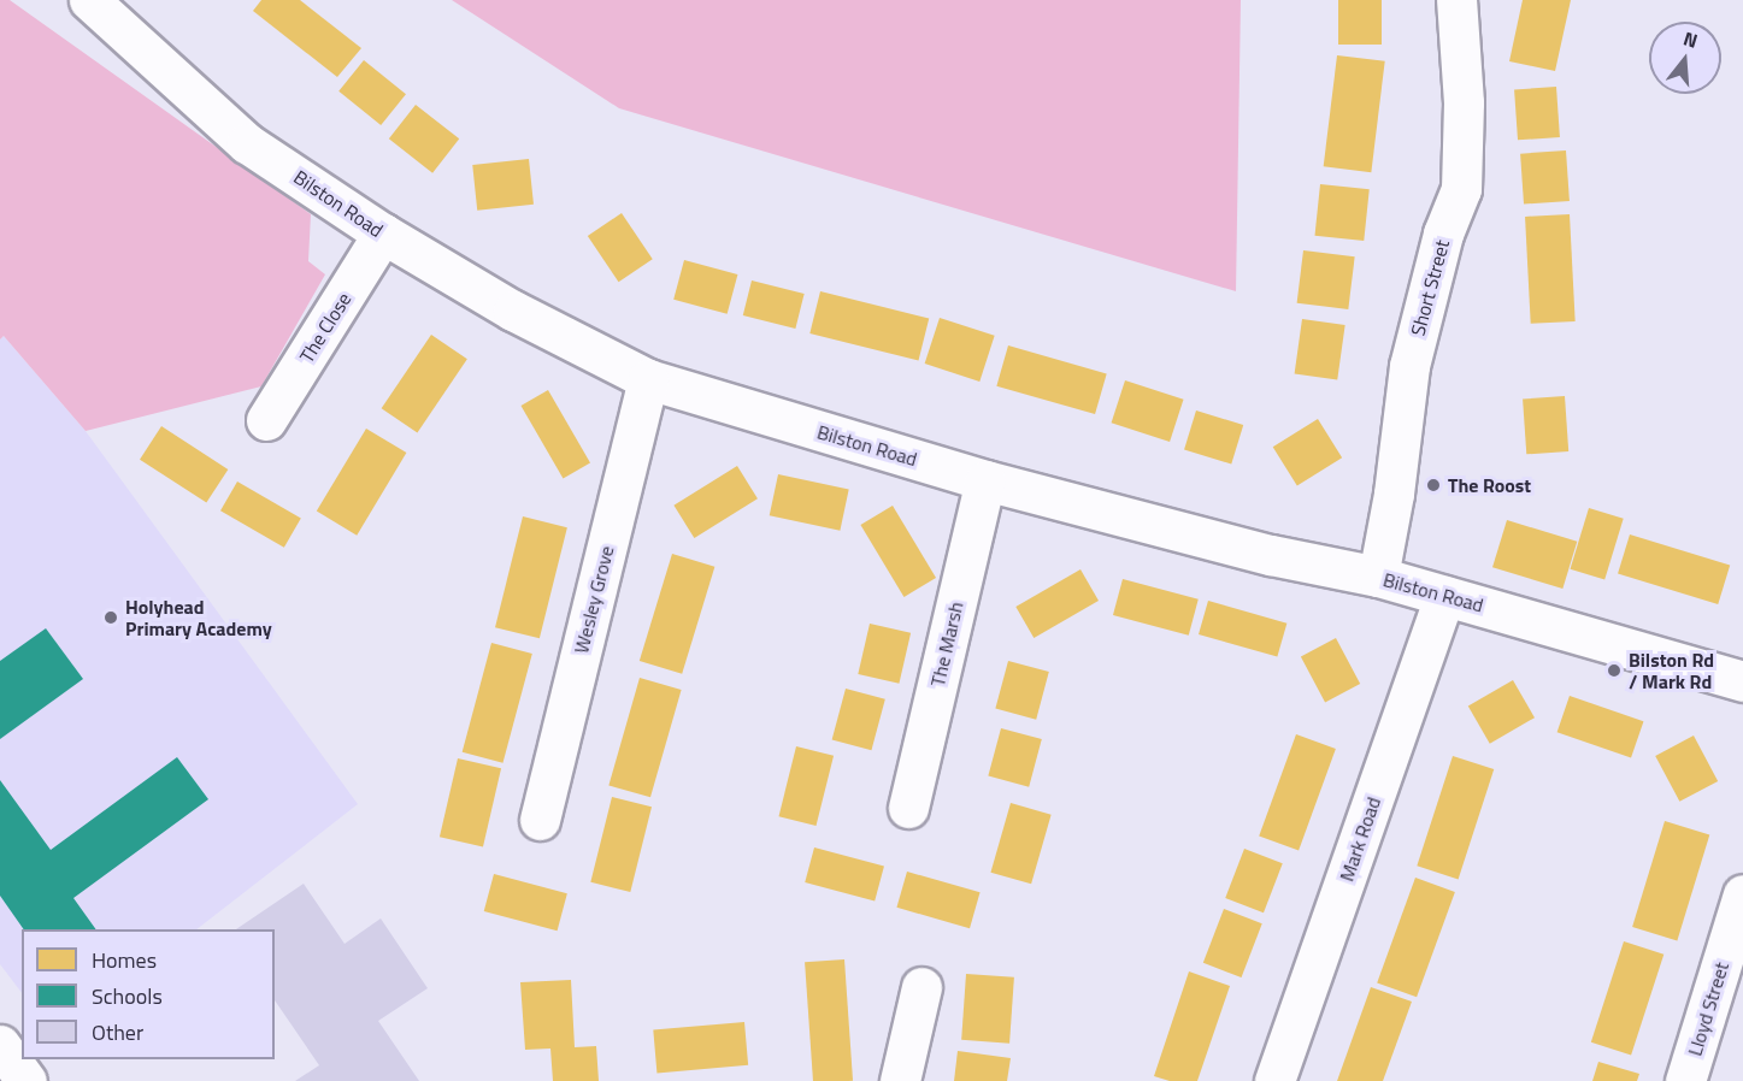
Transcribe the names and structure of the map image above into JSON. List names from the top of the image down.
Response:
{
  "streets": {
    "street": [
      "Bilston Road",
      "Short Street",
      "The Close",
      "Wesley Grove",
      "The Marsh",
      "Mark Road",
      "Lloyd Street"
    ]
  },
  "crossings": [
    ["Bilston Road", "Short Street"],
    ["Bilston Road", "The Close"],
    ["Bilston Road", "Wesley Grove"],
    ["Bilston Road", "The Marsh"],
    ["Bilston Road", "Mark Road"]
  ],
  "places": ["The Roost", "Holyhead Primary Academy", "Bilston Rd / Mark Rd"],
  "legend": ["Homes", "Schools", "Other"],
  "north": "top"
}
